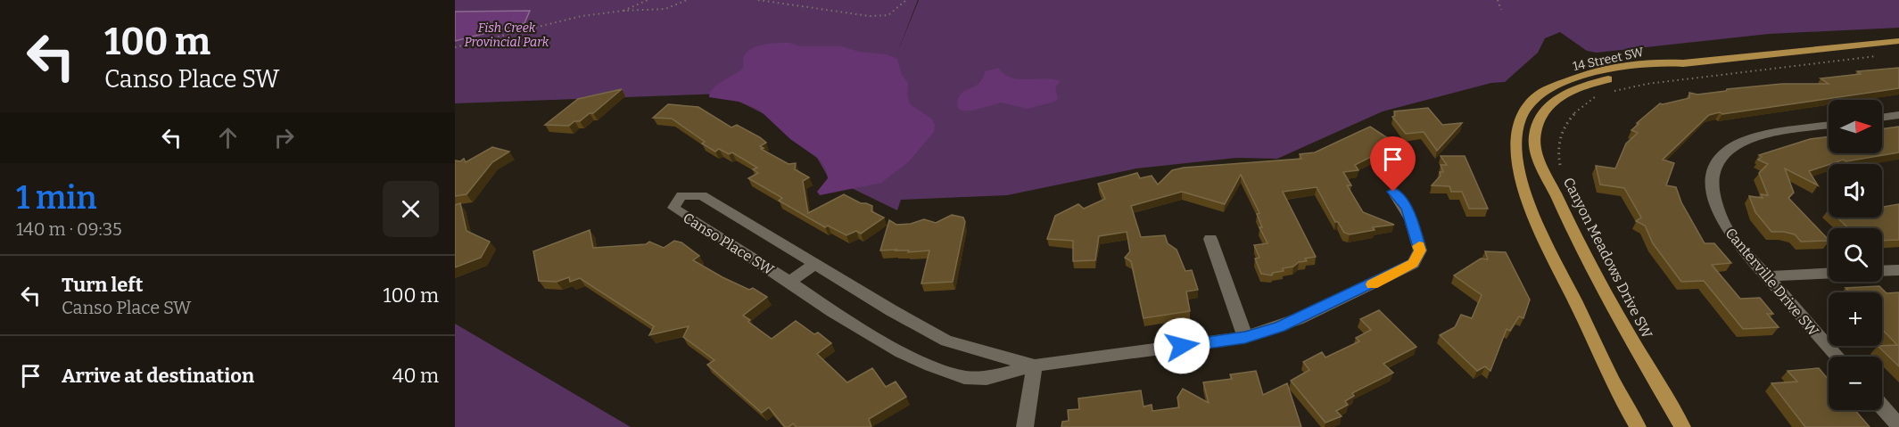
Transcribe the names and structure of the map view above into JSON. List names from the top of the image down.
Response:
{
  "streets": {
    "main road": ["14 Street SW", "Canyon Meadows Drive SW"],
    "street": ["Canso Place SW", "Canterville Drive SW"]
  },
  "crossings": [
    ["14 Street SW", "Canyon Meadows Drive SW"]
  ],
  "parks": ["Fish Creek Provincial Park"],
  "north": "right",
  "page": {
    "turn": ["100 m", "Canso Place SW"],
    "map_buttons": ["+", "−"],
    "heading": ["1 min", "140 m · 09:35"],
    "list": [
      {
        "name": "Turn left",
        "note": "Canso Place SW",
        "value": "100 m"
      },
      {
        "name": "Arrive at destination",
        "value": "40 m"
      }
    ]
  }
}
